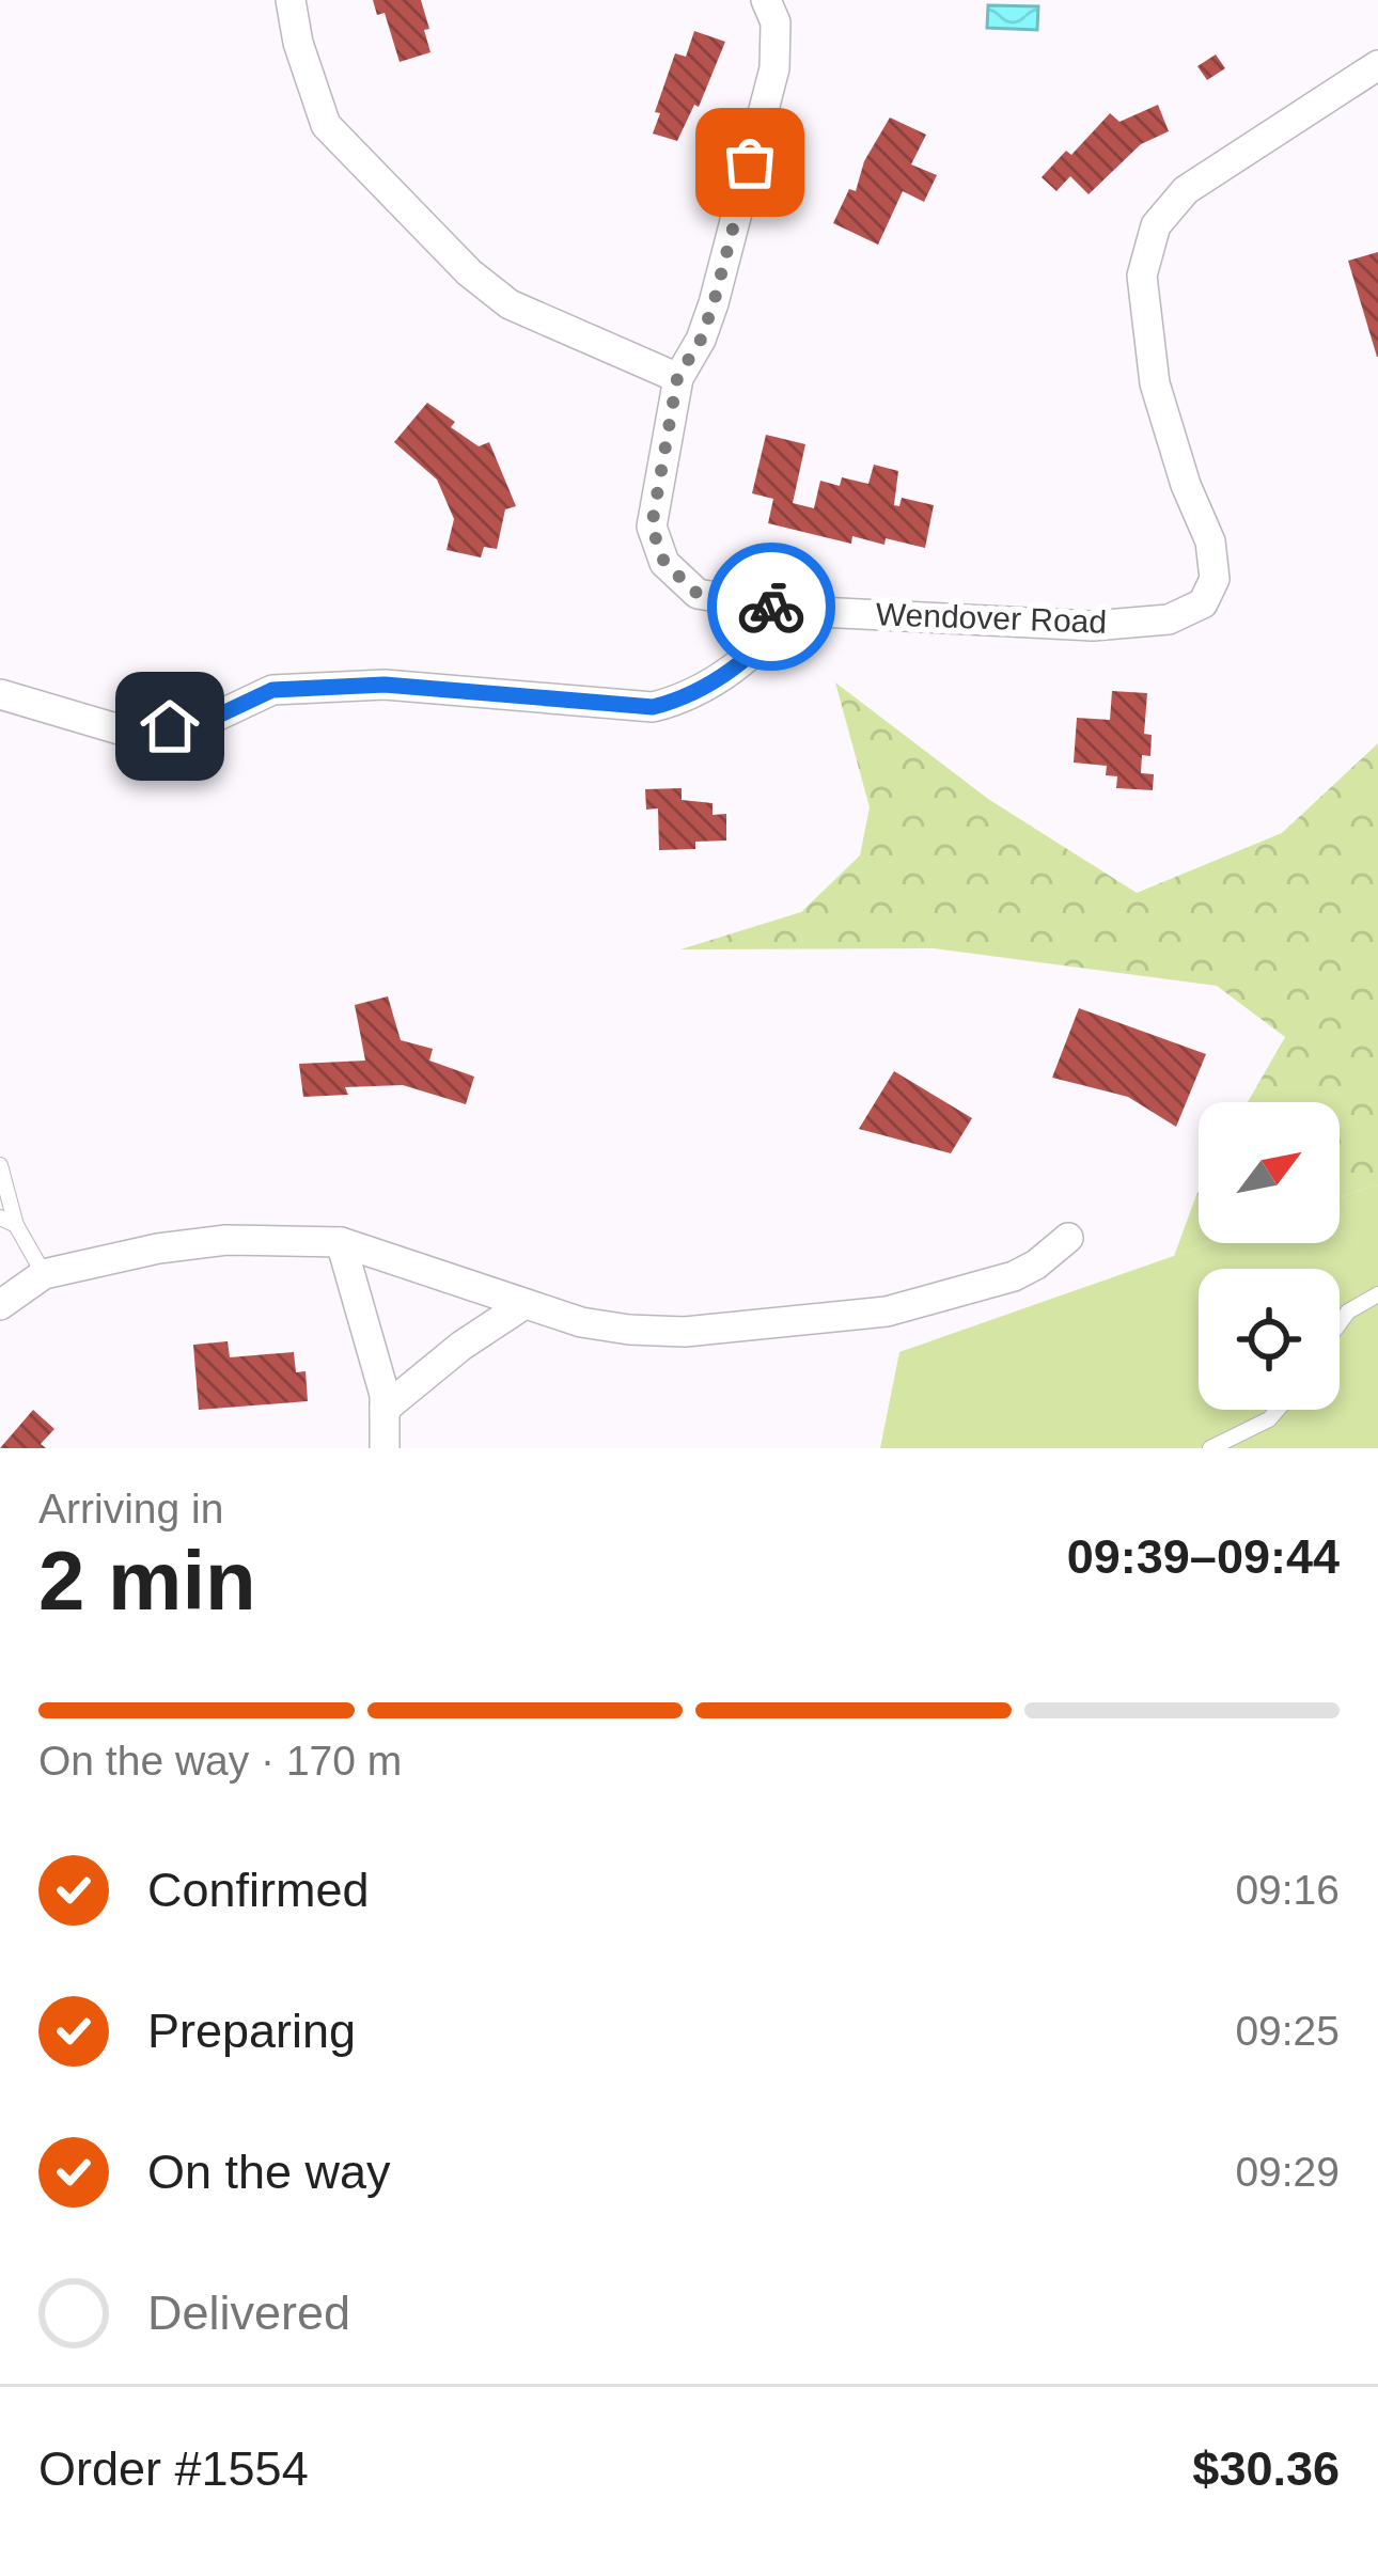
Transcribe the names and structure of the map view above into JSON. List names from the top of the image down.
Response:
{
  "streets": {
    "street": ["Wendover Road"]
  },
  "north": "top right",
  "page": {
    "heading": ["2 min", "Arriving in", "09:39–09:44"],
    "panel": ["Order #1554", "$30.36"],
    "bar": "On the way · 170 m",
    "list": [
      ["Confirmed", "09:16"],
      ["Preparing", "09:25"],
      ["On the way", "09:29"],
      "Delivered"
    ]
  }
}
